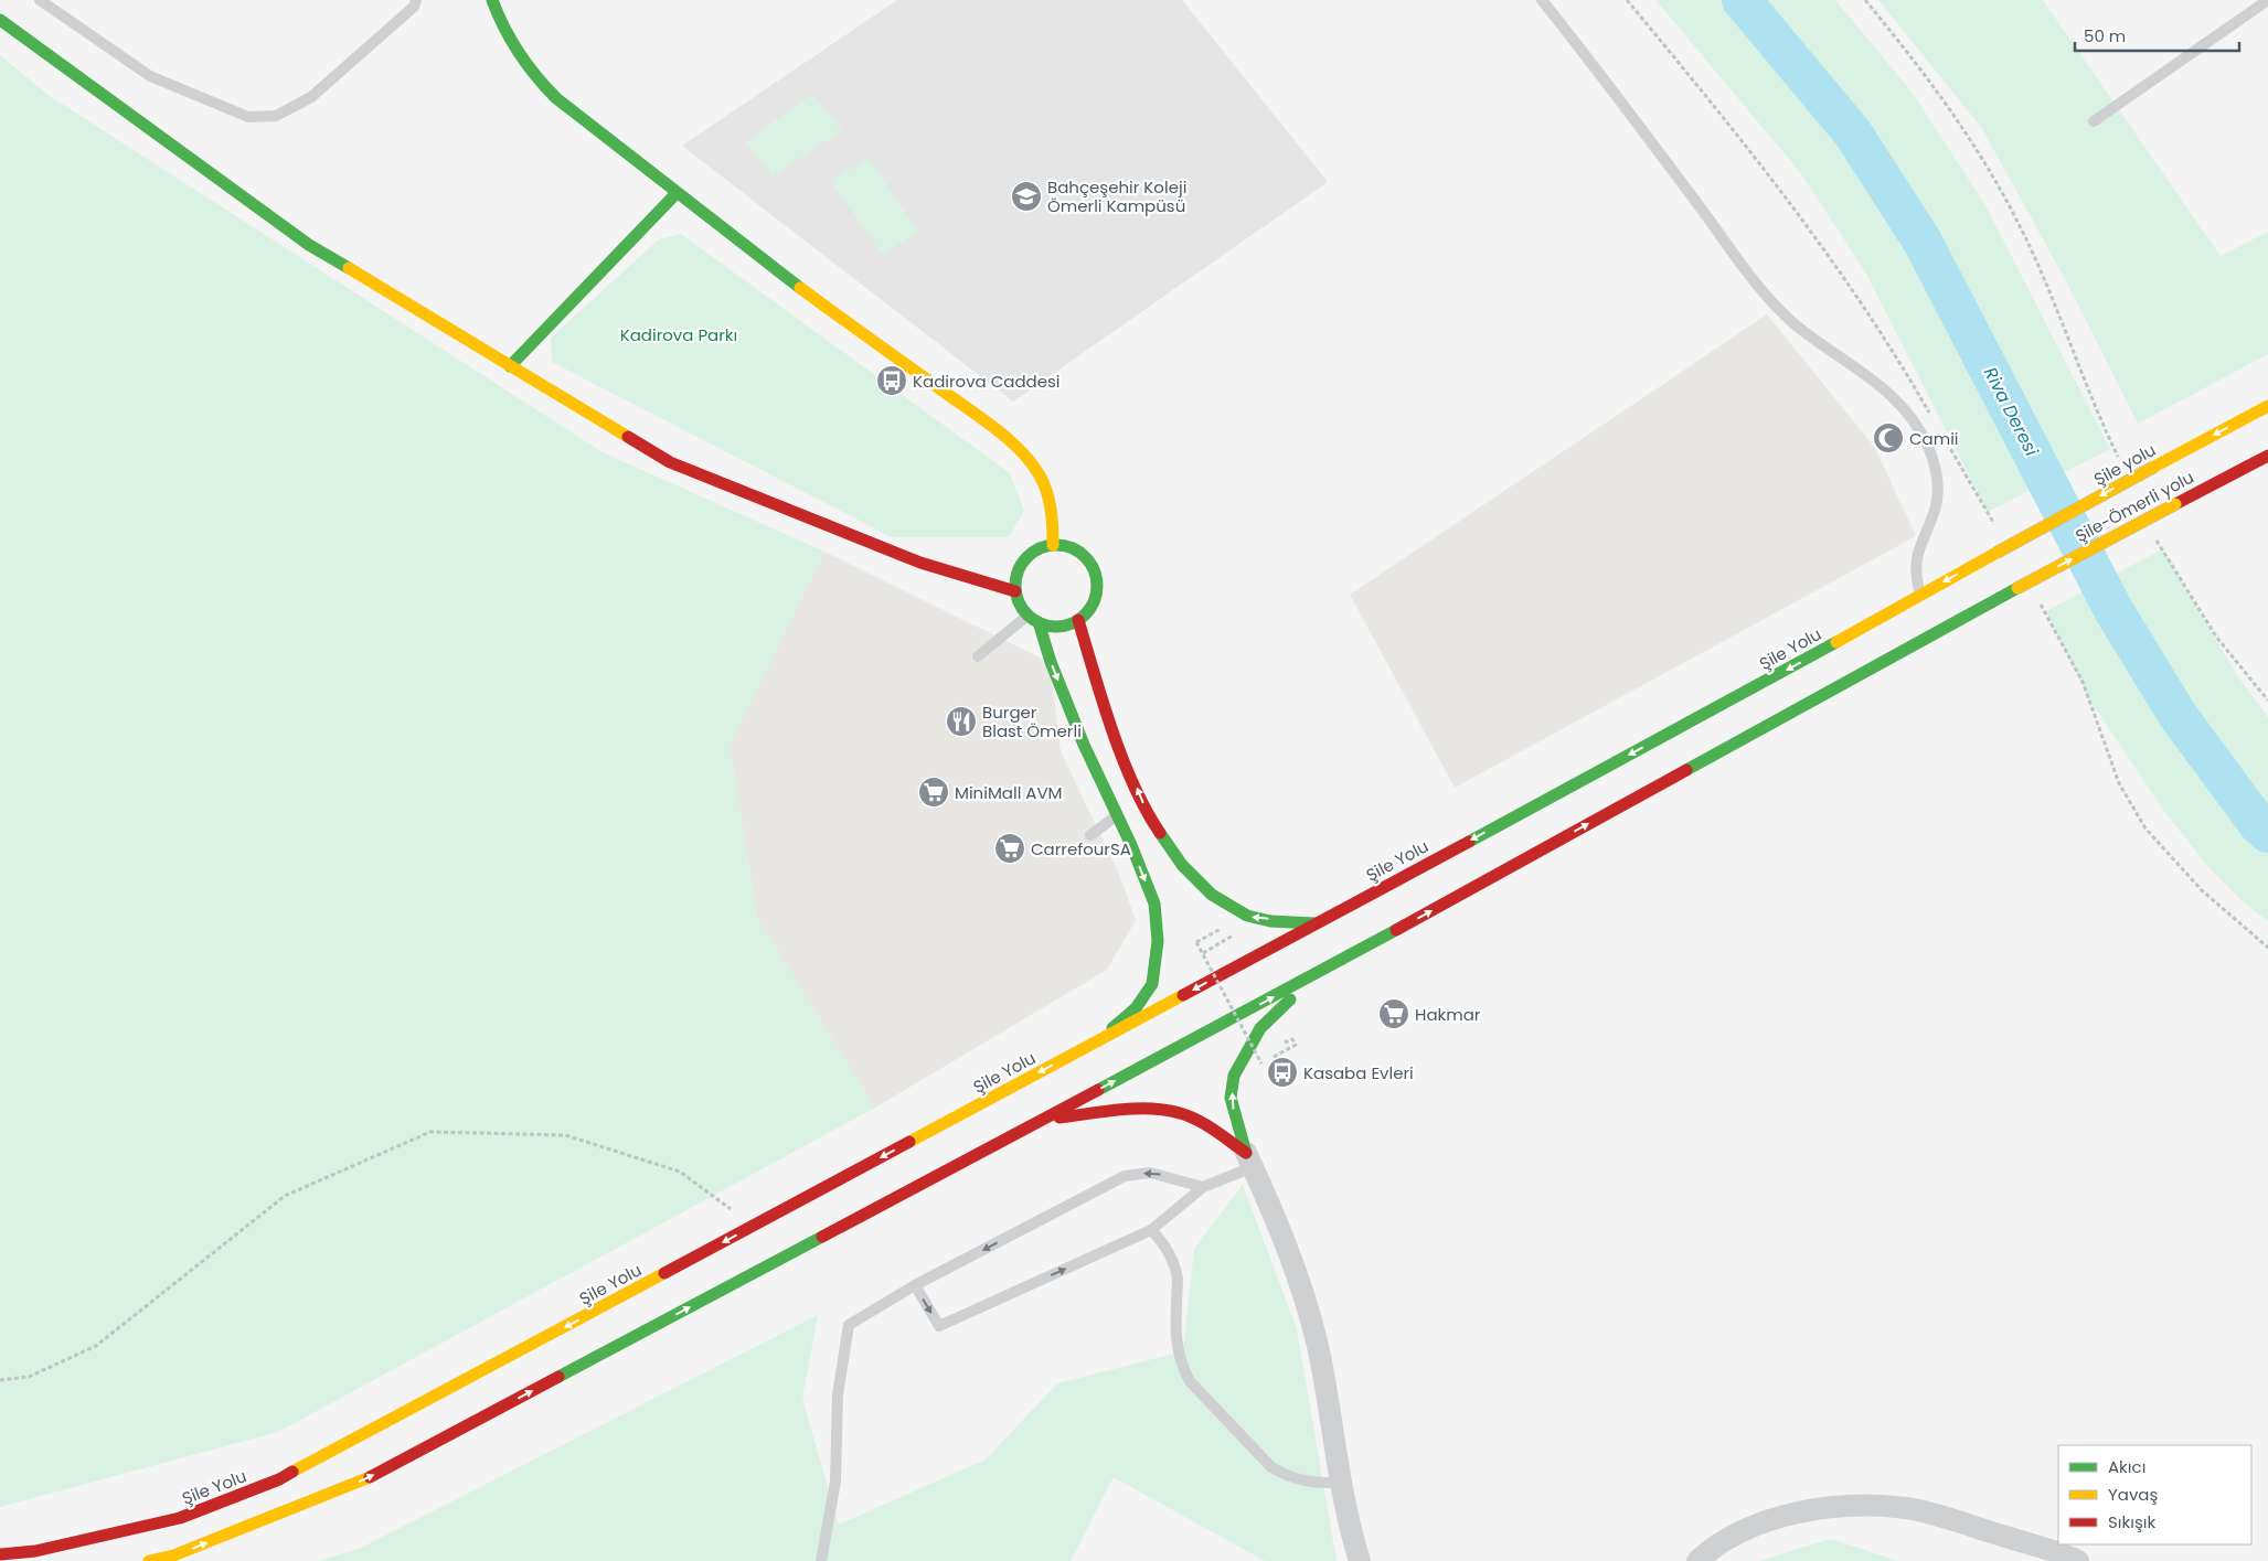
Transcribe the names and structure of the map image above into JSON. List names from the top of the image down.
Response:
{
  "streets": {
    "main road": ["Şile yolu", "Şile-Ömerli yolu", "Şile Yolu"]
  },
  "crossings": [
    ["Şile yolu", "Şile Yolu"]
  ],
  "one_way": ["Şile yolu", "Şile-Ömerli yolu"],
  "water": ["Riva Deresi"],
  "parks": ["Kadirova Parkı"],
  "places": {
    "school or university": ["Bahçeşehir Koleji Ömerli Kampüsü"],
    "bus stop": ["Kadirova Caddesi", "Kasaba Evleri"],
    "mosque": ["Camii"],
    "restaurant": ["Burger Blast Ömerli"],
    "supermarket": ["MiniMall AVM", "CarrefourSA", "Hakmar"]
  },
  "legend": ["Akıcı", "Yavaş", "Sıkışık"],
  "scale_bar": "50 m"
}
